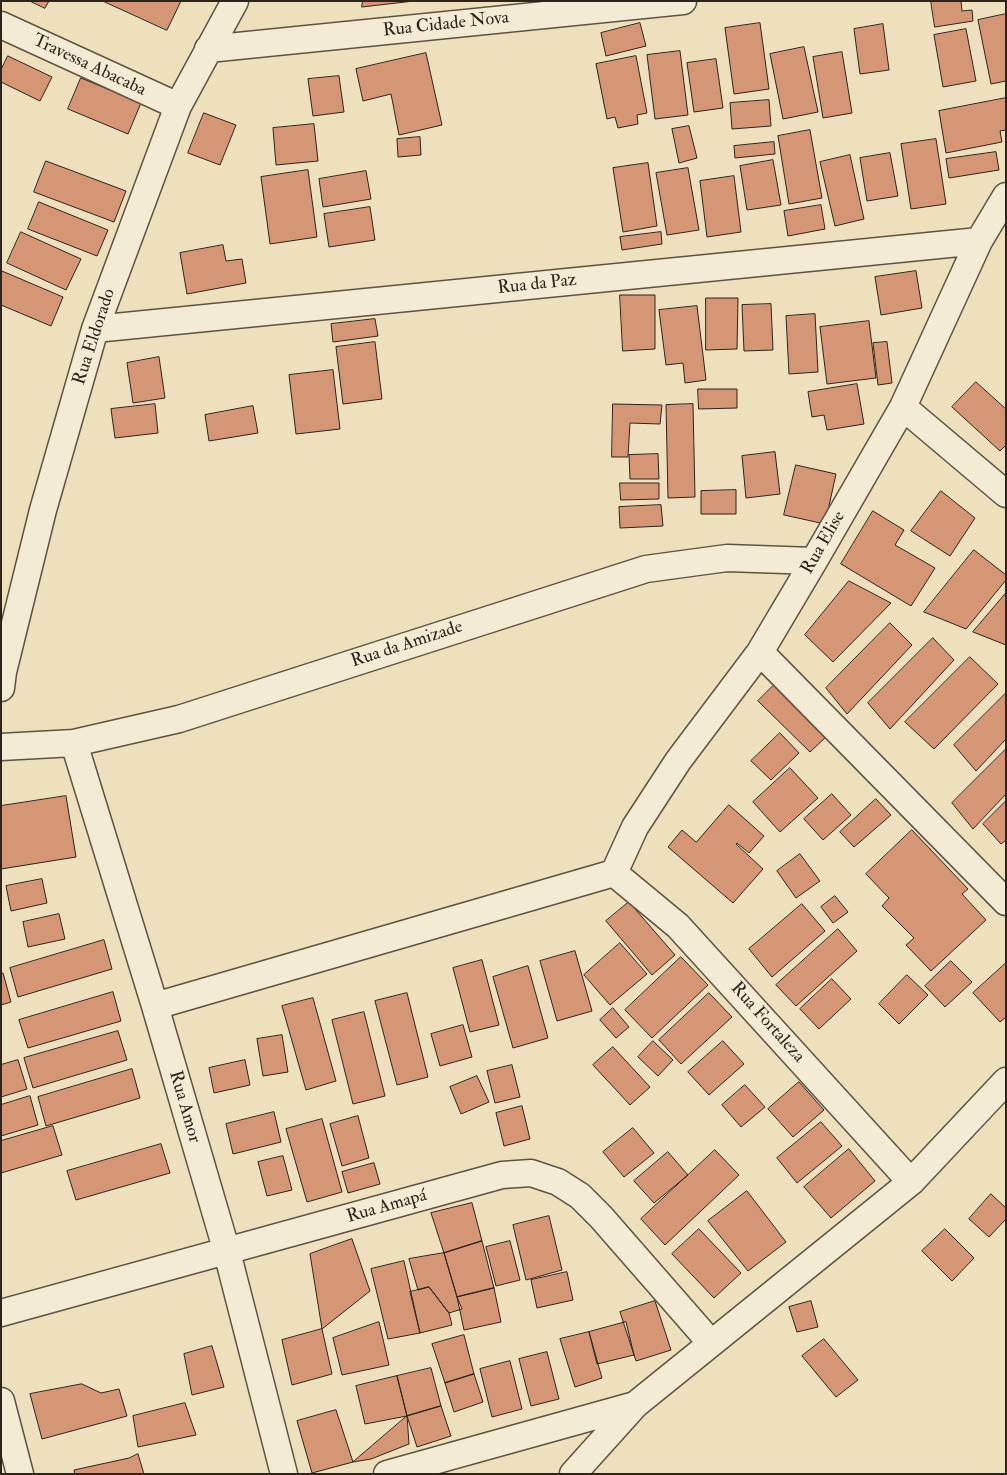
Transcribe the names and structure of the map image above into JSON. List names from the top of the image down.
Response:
{
  "streets": {
    "street": [
      "Rua Cidade Nova",
      "Travessa Abacaba",
      "Rua da Paz",
      "Rua Eldorado",
      "Rua Elise",
      "Rua da Amizade",
      "Rua Fortaleza",
      "Rua Amor",
      "Rua Amapá"
    ]
  },
  "crossings": [
    ["Rua Cidade Nova", "Rua Eldorado"],
    ["Travessa Abacaba", "Rua Eldorado"],
    ["Rua da Paz", "Rua Eldorado"],
    ["Rua da Paz", "Rua Elise"],
    ["Rua Elise", "Rua da Amizade"],
    ["Rua Elise", "Rua Fortaleza"],
    ["Rua da Amizade", "Rua Amor"],
    ["Rua Amor", "Rua Amapá"]
  ]
}
